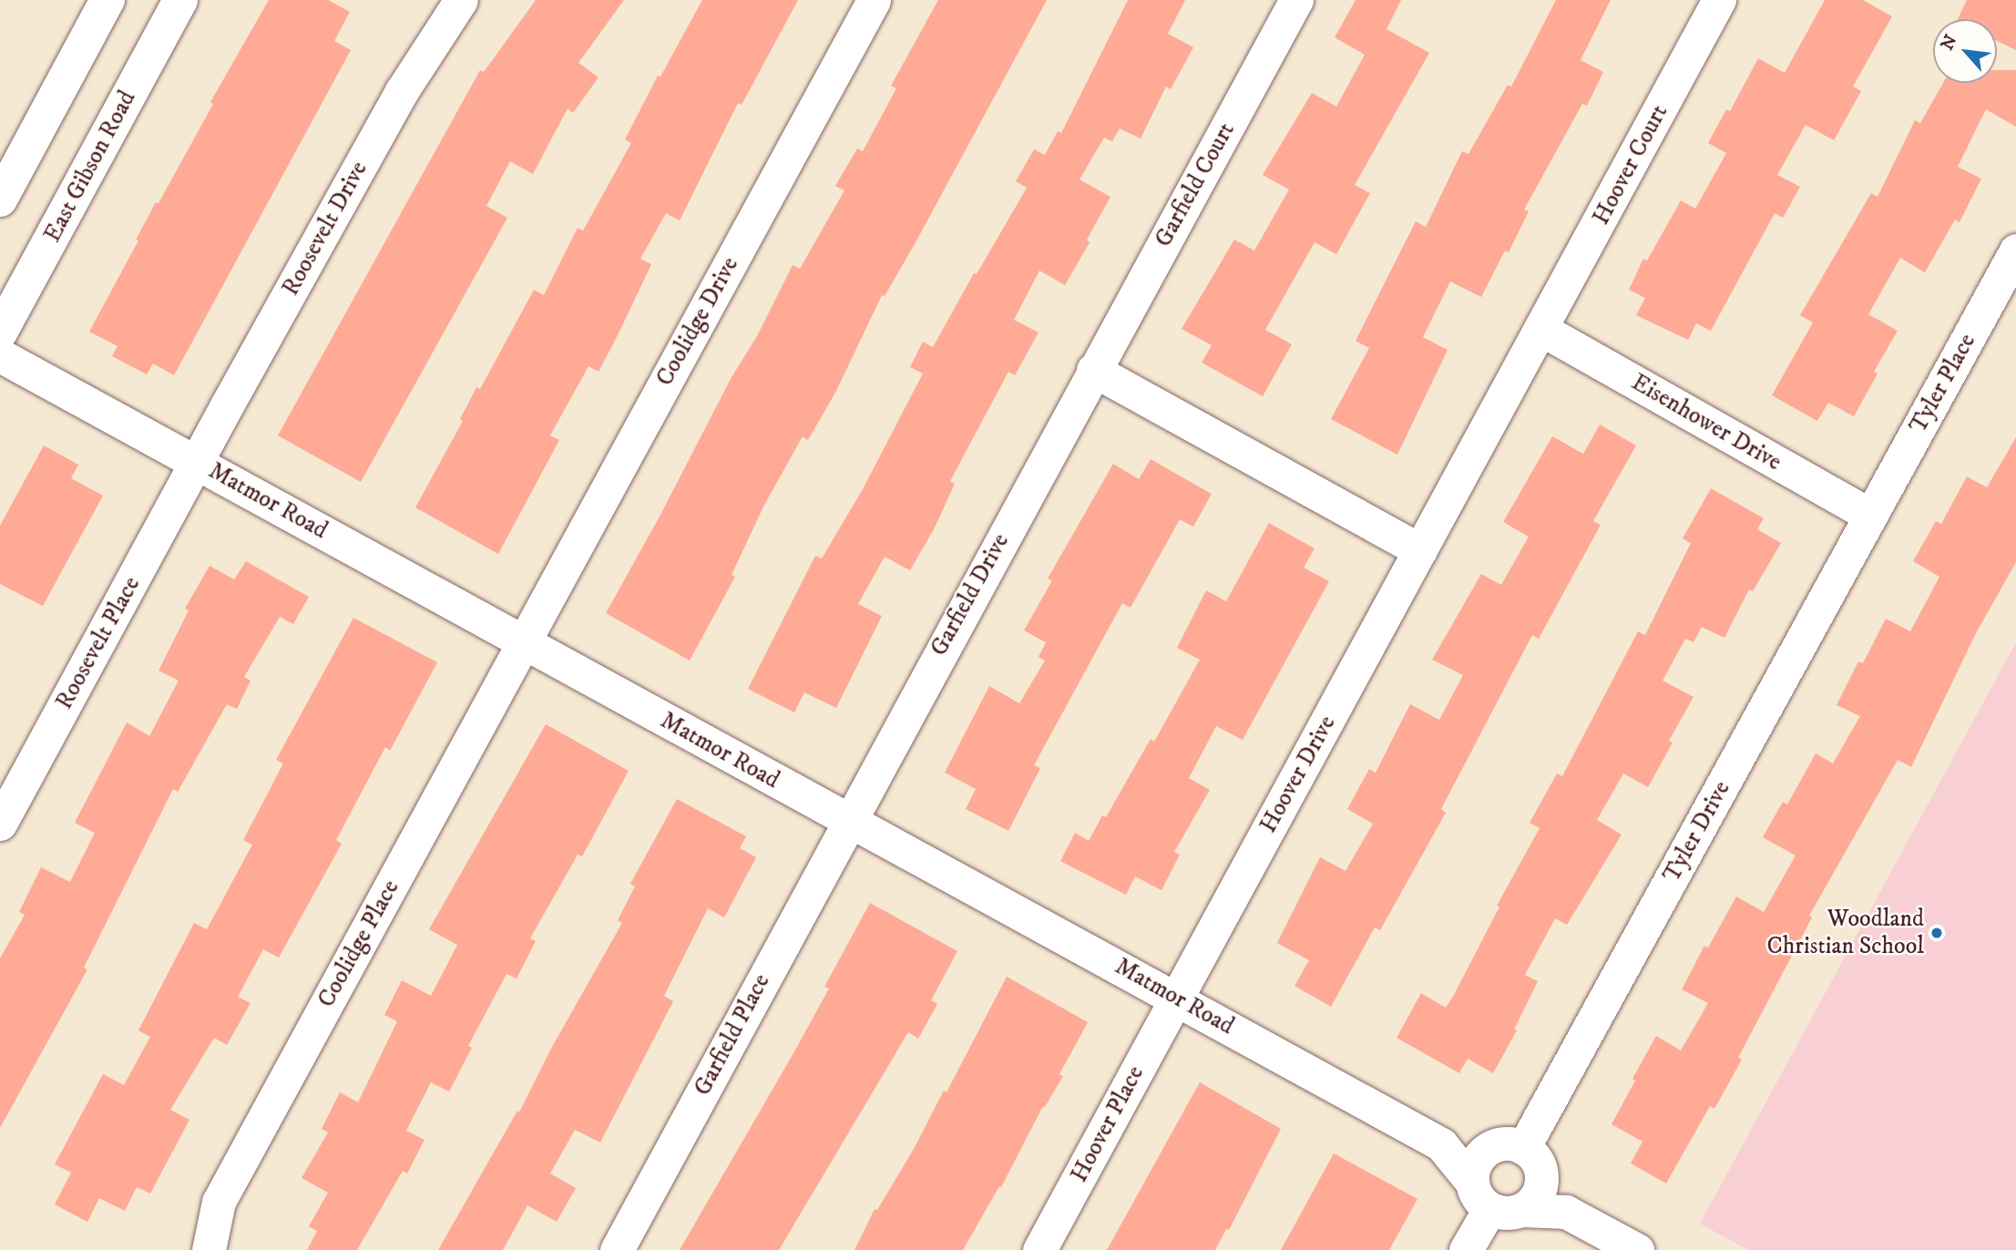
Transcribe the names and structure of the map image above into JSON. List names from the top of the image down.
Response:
{
  "streets": {
    "main road": ["East Gibson Road"],
    "street": [
      "Hoover Court",
      "Garfield Court",
      "Roosevelt Drive",
      "Coolidge Drive",
      "Tyler Place",
      "Eisenhower Drive",
      "Matmor Road",
      "Garfield Drive",
      "Roosevelt Place",
      "Hoover Drive",
      "Tyler Drive",
      "Coolidge Place",
      "Garfield Place",
      "Hoover Place"
    ]
  },
  "crossings": [
    ["Hoover Court", "Eisenhower Drive"],
    ["Hoover Court", "Hoover Drive"],
    ["Garfield Court", "Garfield Drive"],
    ["Roosevelt Drive", "Matmor Road"],
    ["Roosevelt Drive", "Roosevelt Place"],
    ["Coolidge Drive", "Matmor Road"],
    ["Coolidge Drive", "Coolidge Place"],
    ["Tyler Place", "Eisenhower Drive"],
    ["Tyler Place", "Tyler Drive"],
    ["Eisenhower Drive", "Hoover Drive"],
    ["Eisenhower Drive", "Tyler Drive"],
    ["Matmor Road", "Garfield Drive"],
    ["Matmor Road", "Roosevelt Place"],
    ["Matmor Road", "Hoover Drive"],
    ["Matmor Road", "Tyler Drive"],
    ["Matmor Road", "Coolidge Place"],
    ["Matmor Road", "Garfield Place"],
    ["Matmor Road", "Hoover Place"],
    ["Garfield Drive", "Garfield Place"],
    ["Hoover Drive", "Hoover Place"]
  ],
  "places": ["Woodland Christian School"],
  "north": "top left"
}
